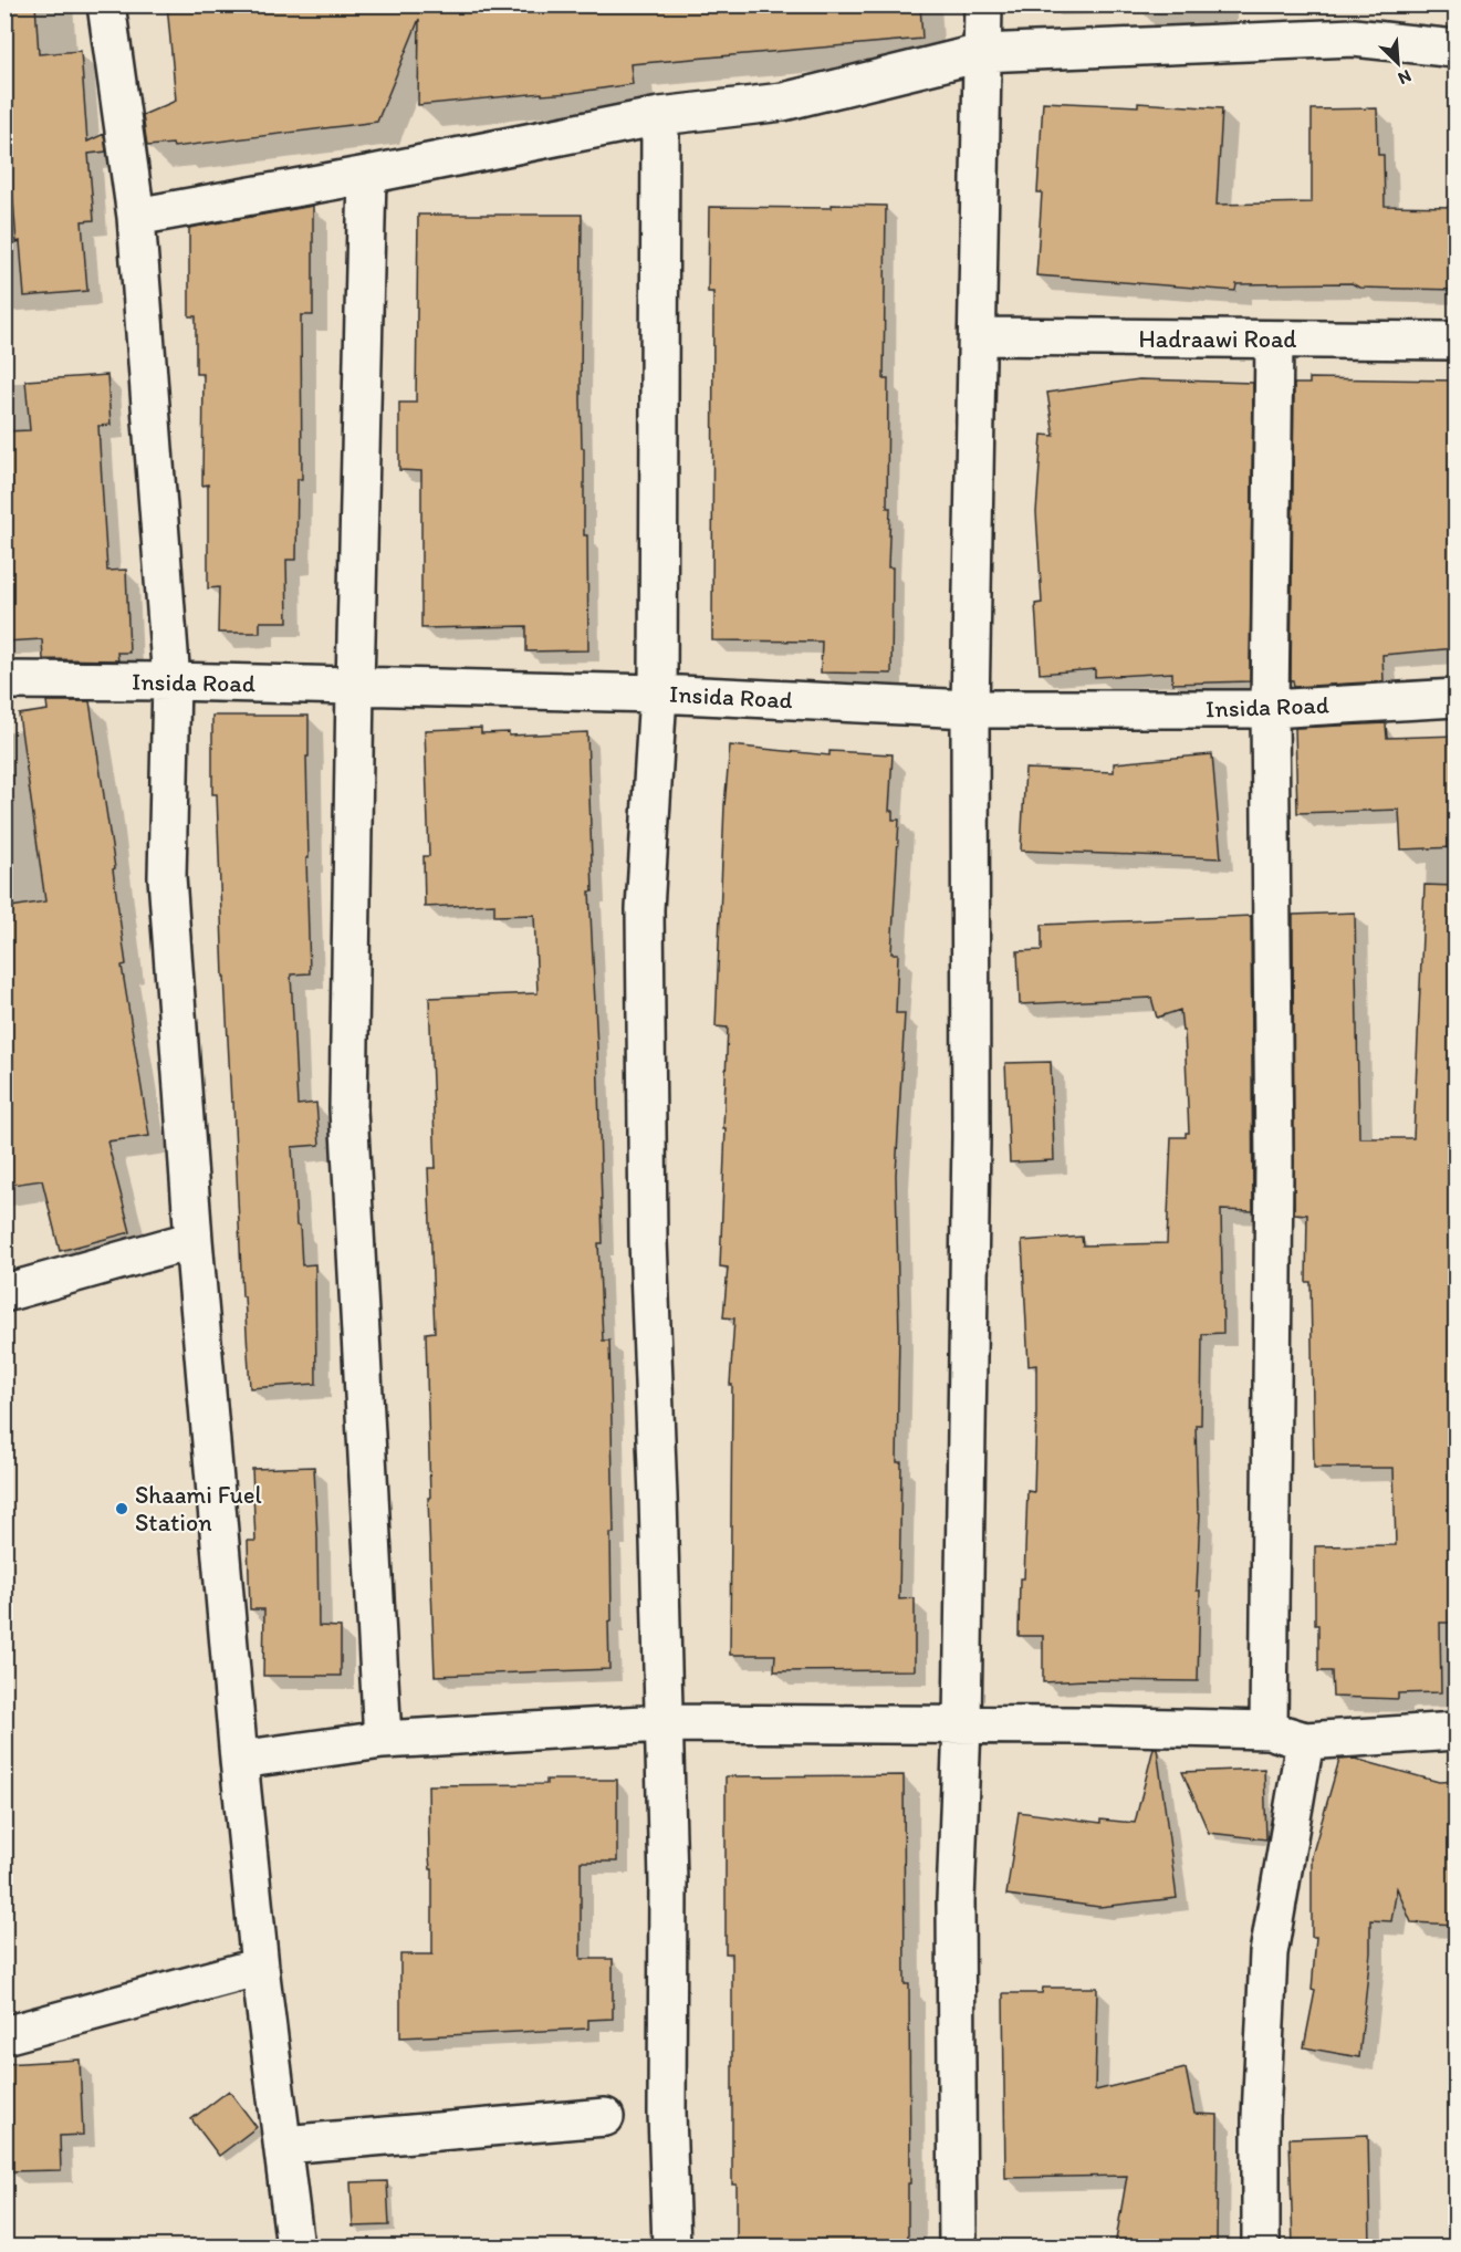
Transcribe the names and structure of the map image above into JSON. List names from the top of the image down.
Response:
{
  "streets": {
    "street": ["Hadraawi Road", "Insida Road"]
  },
  "places": ["Shaami Fuel Station"],
  "north": "bottom right"
}
